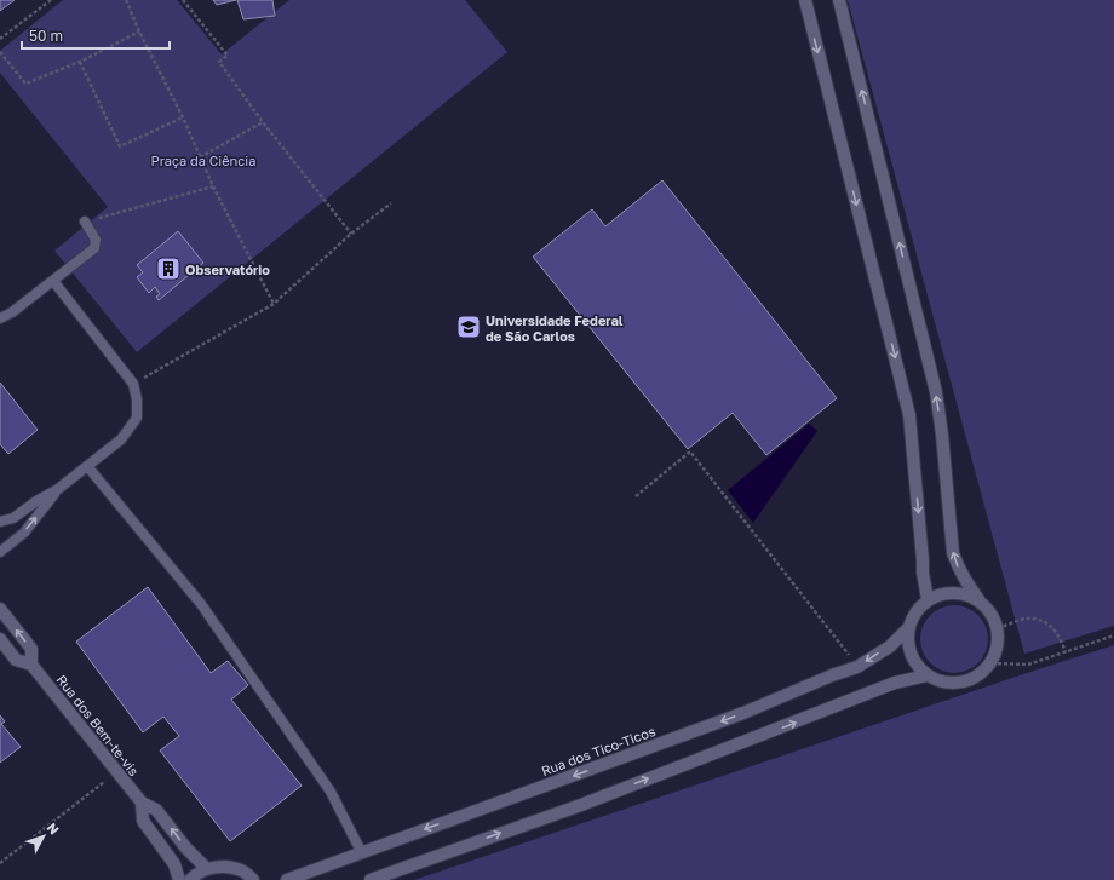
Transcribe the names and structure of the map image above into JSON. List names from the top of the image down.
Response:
{
  "streets": {
    "street": ["Rua dos Bem-te-vis", "Rua dos Tico-Ticos"]
  },
  "parks": ["Praça da Ciência"],
  "places": {
    "building": ["Observatório"],
    "school or university": ["Universidade Federal de São Carlos"]
  },
  "scale_bar": "50 m",
  "north": "top right"
}
